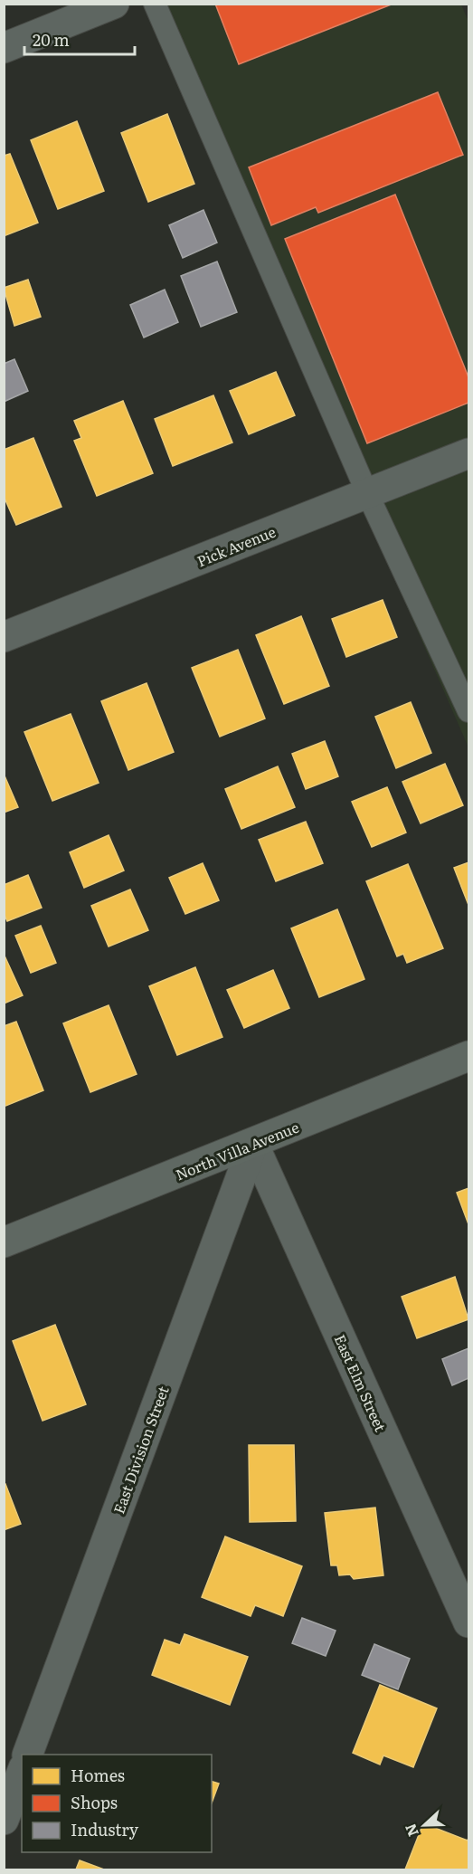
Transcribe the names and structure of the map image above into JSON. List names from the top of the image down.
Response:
{
  "streets": {
    "street": [
      "Pick Avenue",
      "North Villa Avenue",
      "East Elm Street",
      "East Division Street"
    ]
  },
  "crossings": [
    ["North Villa Avenue", "East Elm Street"],
    ["North Villa Avenue", "East Division Street"],
    ["East Elm Street", "East Division Street"]
  ],
  "legend": ["Homes", "Shops", "Industry"],
  "scale_bar": "20 m",
  "north": "left"
}
